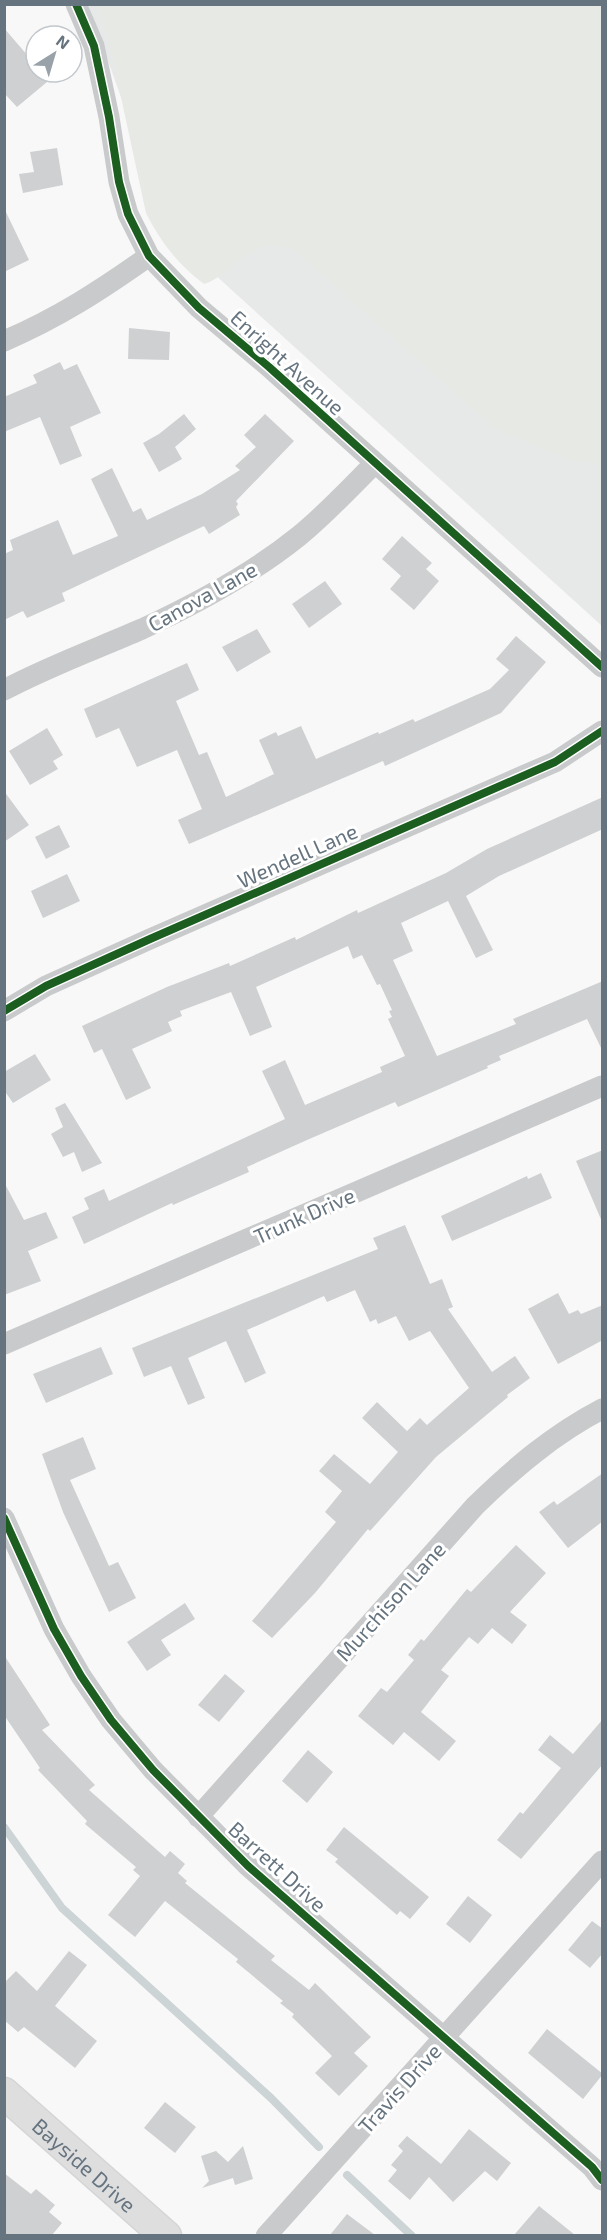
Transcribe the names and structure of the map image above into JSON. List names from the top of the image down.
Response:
{
  "streets": {
    "street": [
      "Enright Avenue",
      "Canova Lane",
      "Wendell Lane",
      "Trunk Drive",
      "Murchison Lane",
      "Barrett Drive",
      "Travis Drive",
      "Bayside Drive"
    ]
  },
  "crossings": [
    ["Enright Avenue", "Canova Lane"],
    ["Murchison Lane", "Barrett Drive"],
    ["Barrett Drive", "Travis Drive"]
  ],
  "north": "top right"
}
